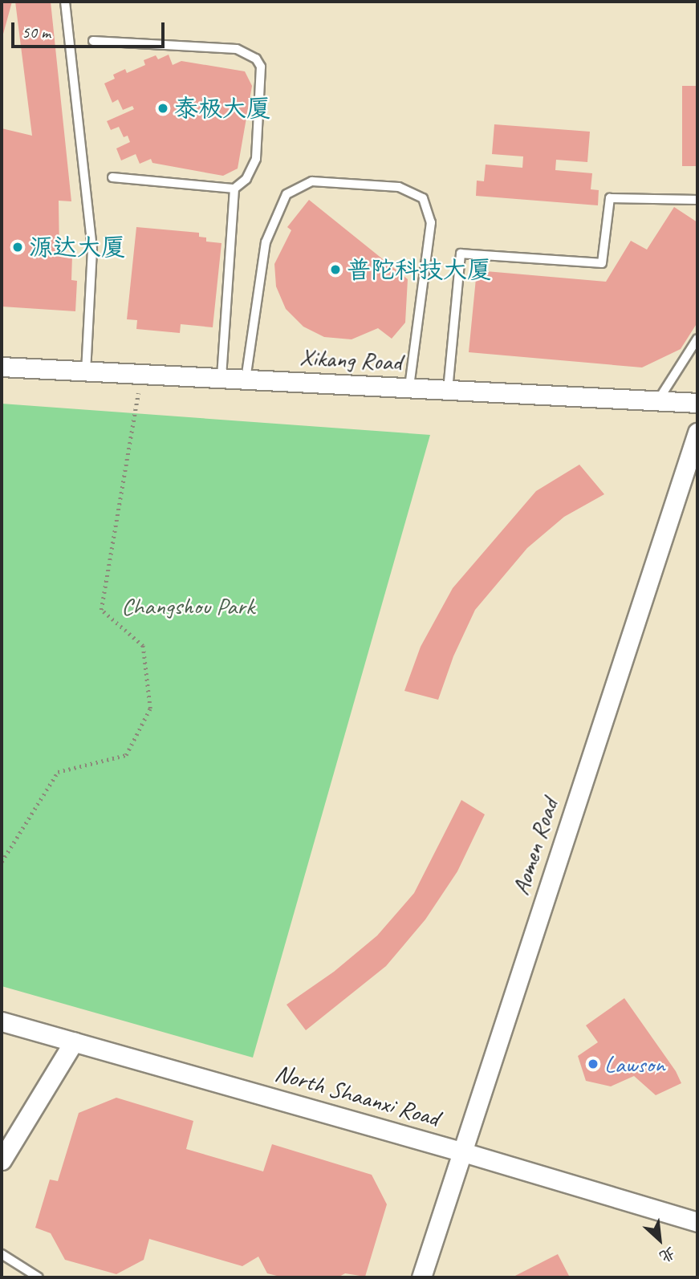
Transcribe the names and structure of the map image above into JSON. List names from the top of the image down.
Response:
{
  "streets": {
    "street": ["Xikang Road", "Aomen Road", "North Shaanxi Road"]
  },
  "crossings": [
    ["Aomen Road", "North Shaanxi Road"]
  ],
  "parks": ["Changshou Park"],
  "places": [
    "泰极大厦",
    "源达大厦",
    "普陀科技大厦",
    "Lawson"
  ],
  "scale_bar": "50 m",
  "north": "bottom right"
}
